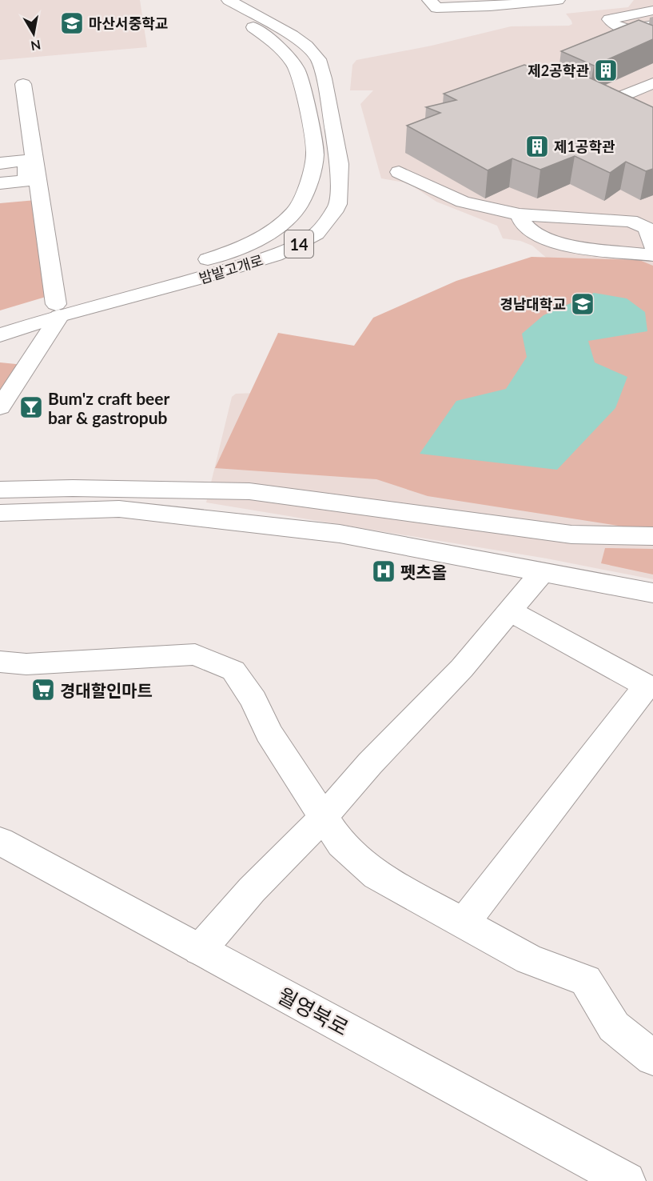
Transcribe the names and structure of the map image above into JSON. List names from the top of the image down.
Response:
{
  "streets": {
    "street": ["14", "밤밭고개로", "월영북로"]
  },
  "places": {
    "school or university": ["마산서중학교", "경남대학교"],
    "building": ["제2공학관", "제1공학관"],
    "bar": ["Bum'z craft beer bar & gastropub"],
    "hospital": ["펫츠올"],
    "supermarket": ["경대할인마트"]
  },
  "north": "bottom"
}
